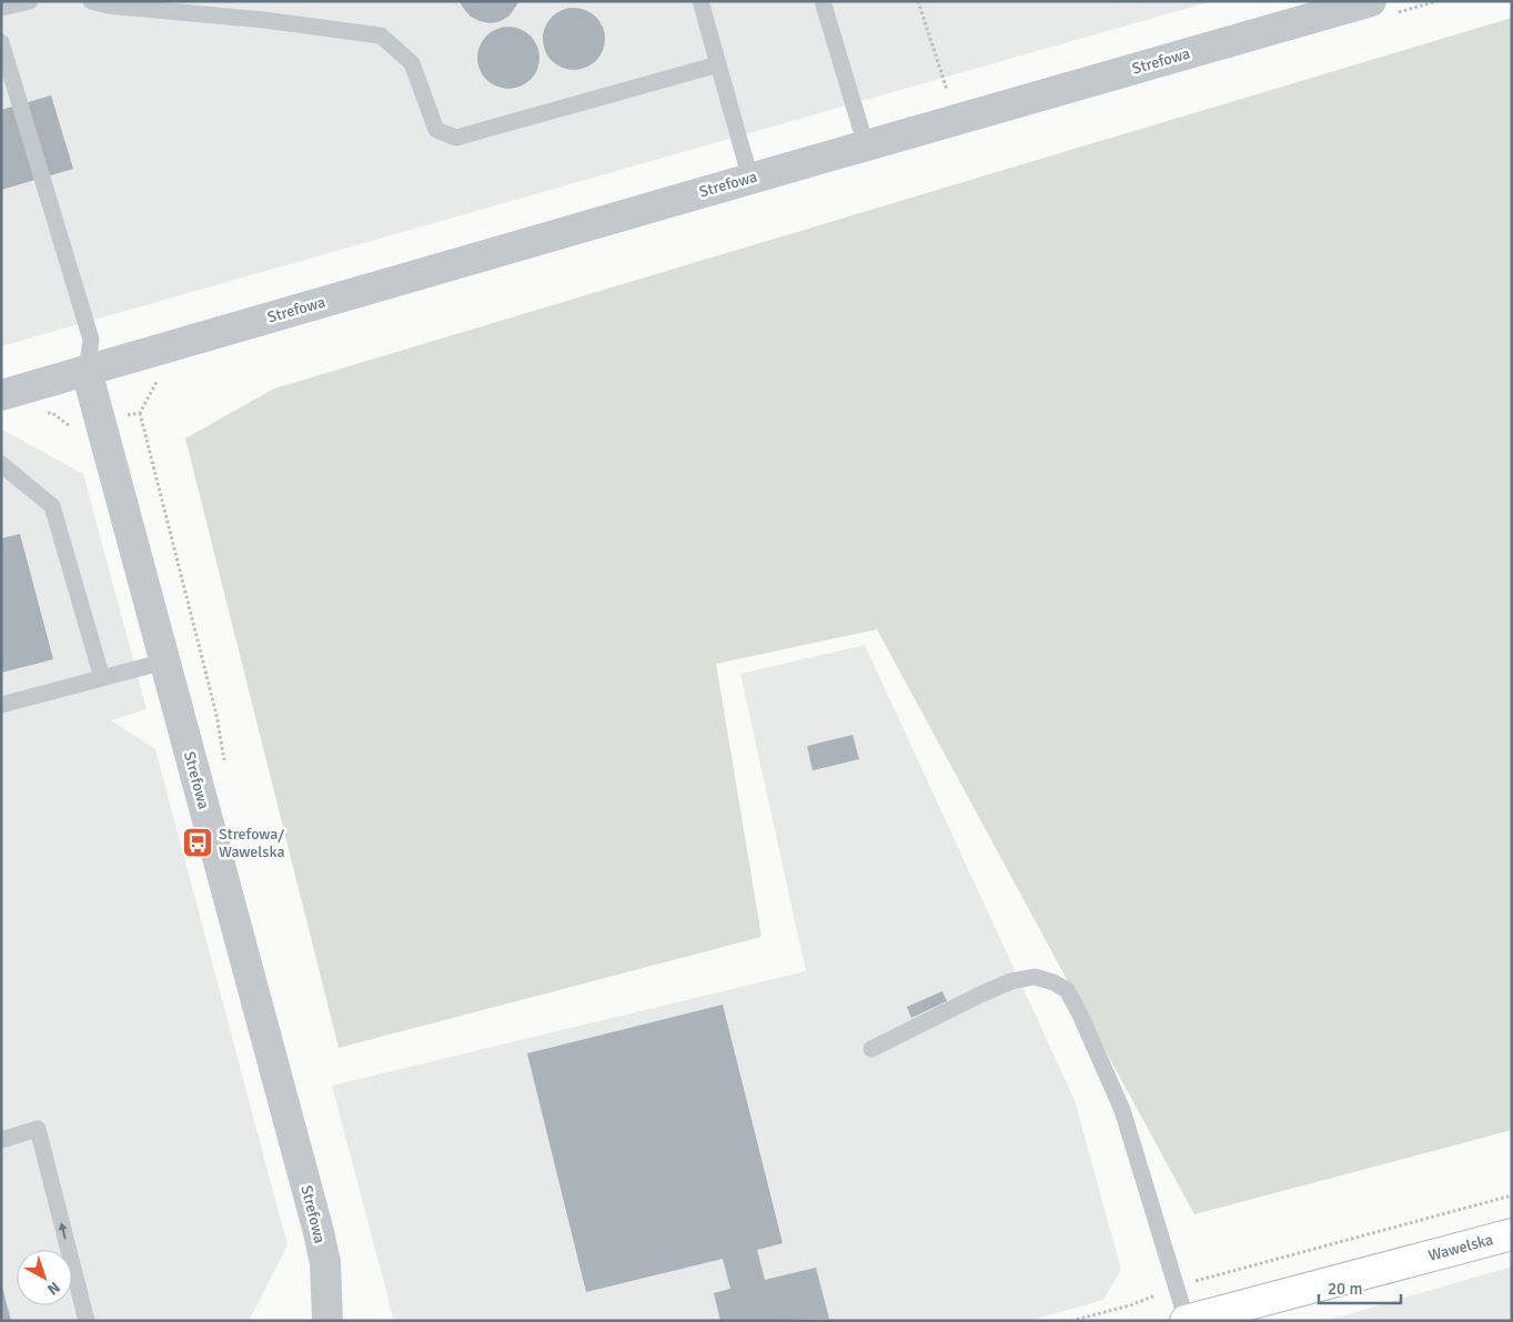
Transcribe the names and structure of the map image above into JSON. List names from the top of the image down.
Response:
{
  "streets": {
    "street": ["Strefowa", "Wawelska"]
  },
  "places": {
    "bus stop": ["Strefowa/ Wawelska"]
  },
  "scale_bar": "20 m",
  "north": "bottom right"
}
